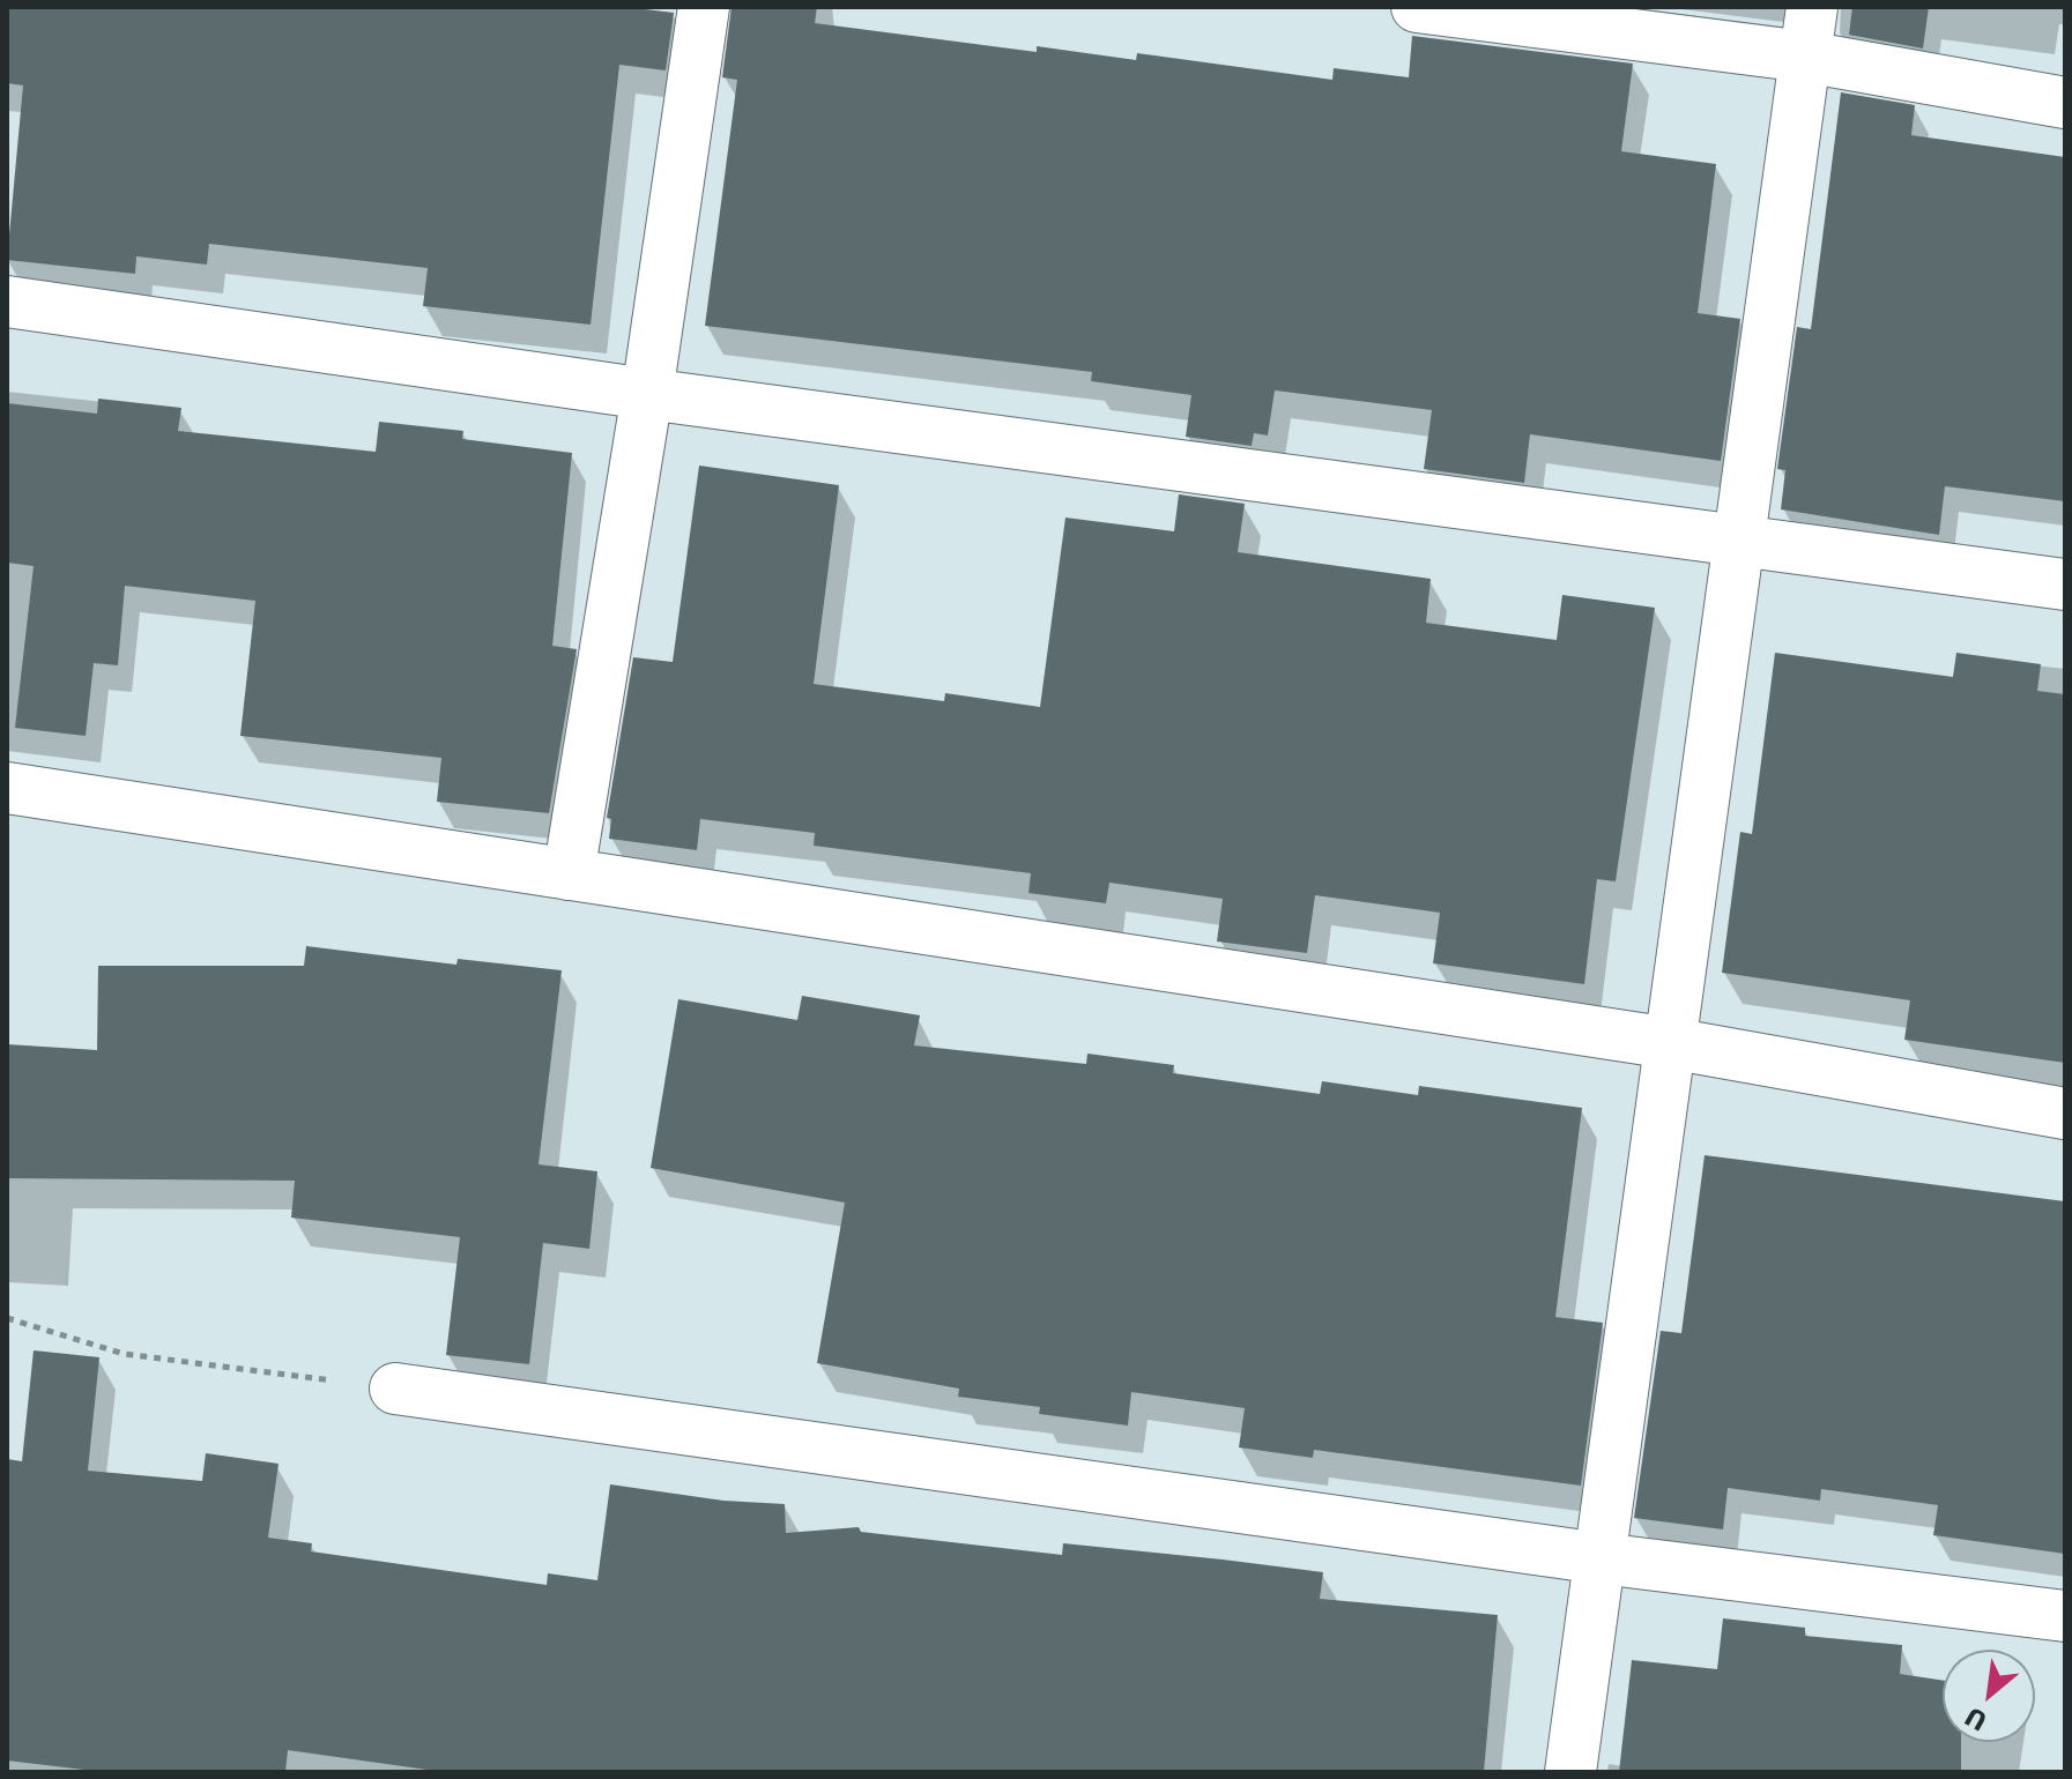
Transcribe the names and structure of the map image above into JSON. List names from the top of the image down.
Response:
{
  "north": "bottom left"
}
